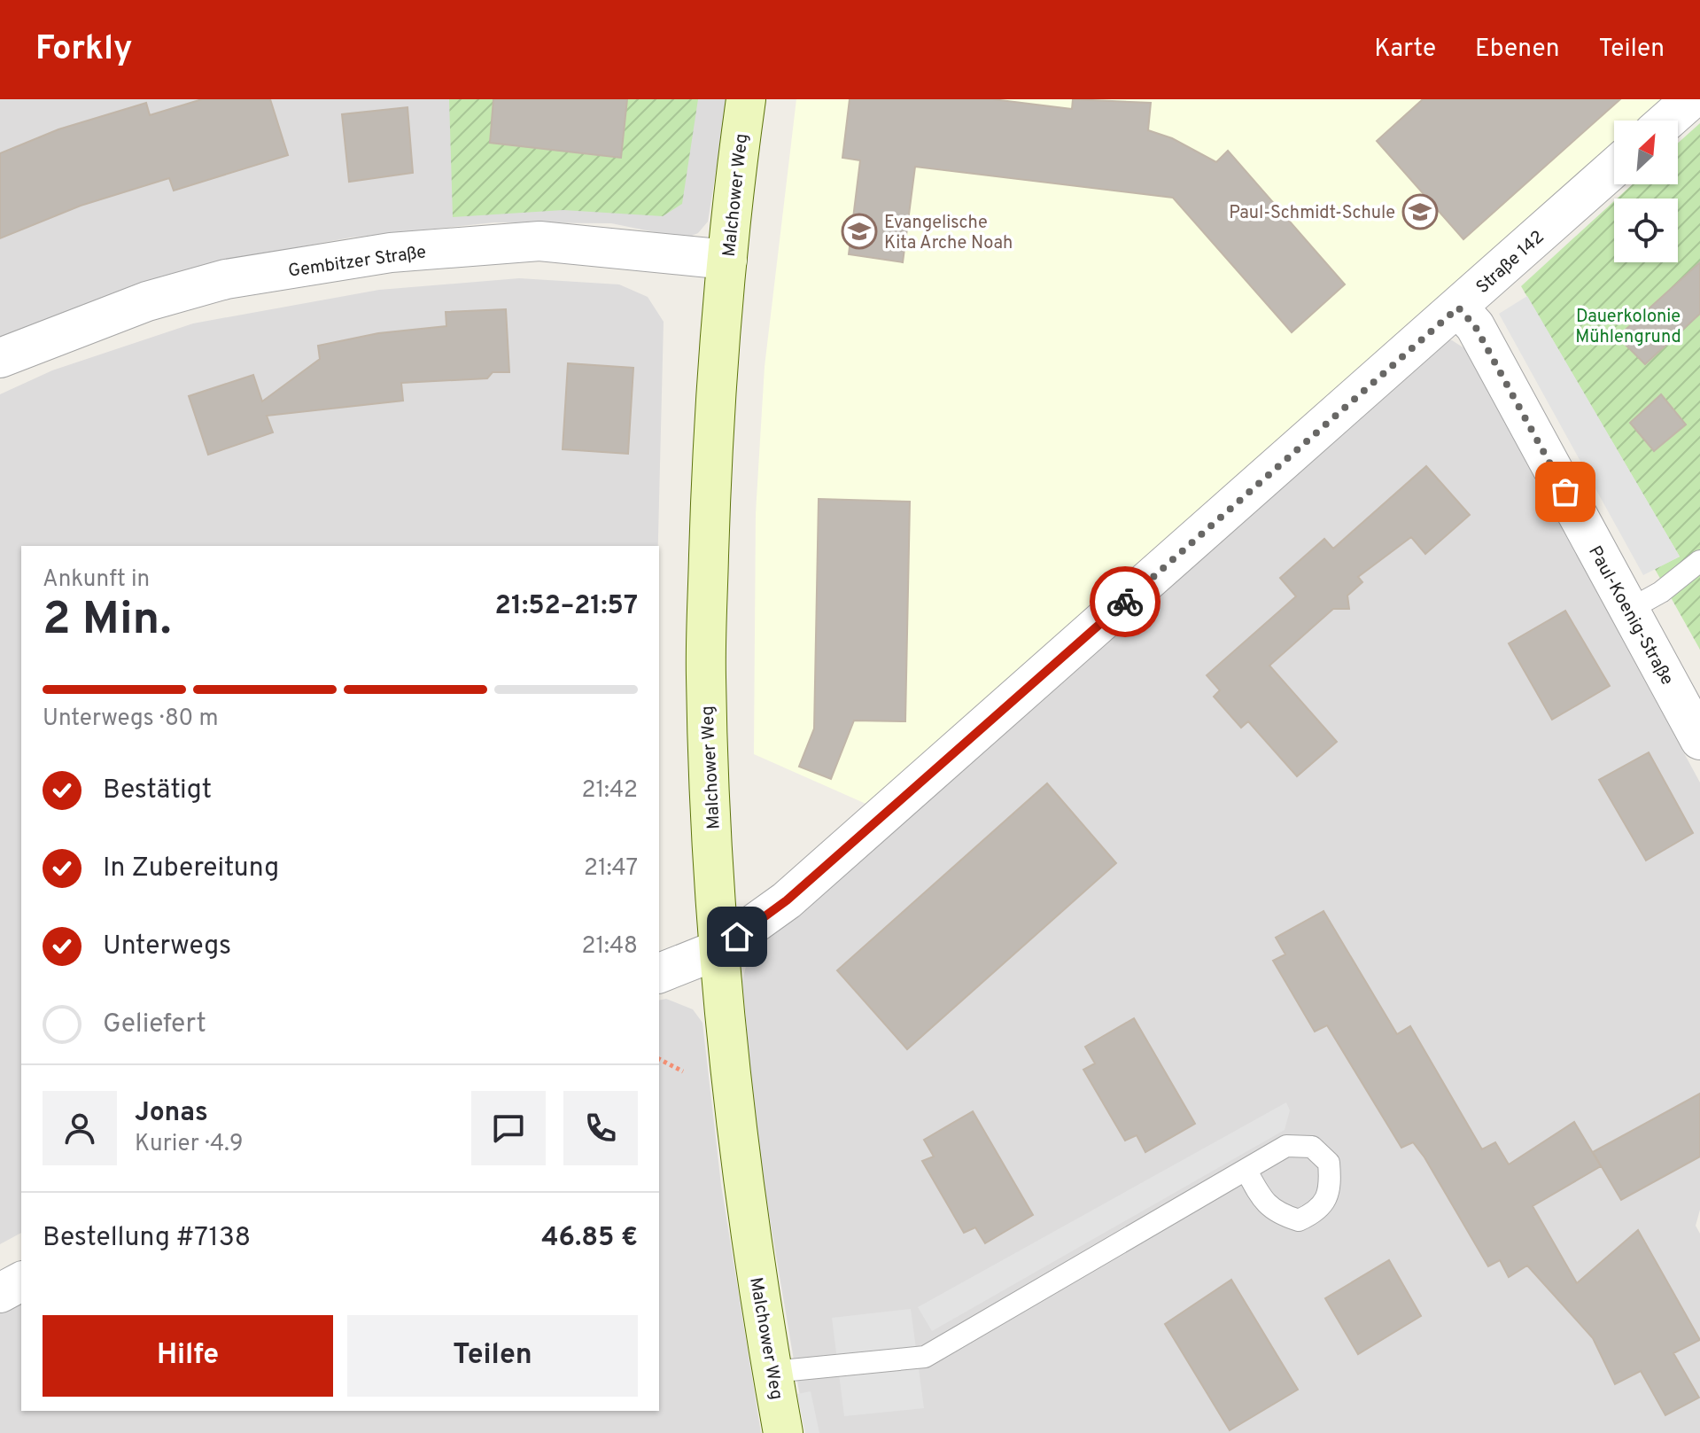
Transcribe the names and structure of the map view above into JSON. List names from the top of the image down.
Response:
{
  "streets": {
    "street": [
      "Malchower Weg",
      "Gembitzer Straße",
      "Straße 142",
      "Paul-Koenig-Straße"
    ]
  },
  "crossings": [
    ["Malchower Weg", "Gembitzer Straße"],
    ["Malchower Weg", "Straße 142"],
    ["Straße 142", "Paul-Koenig-Straße"]
  ],
  "parks": ["Dauerkolonie Mühlengrund"],
  "places": {
    "school or university": ["Paul-Schmidt-Schule", "Evangelische Kita Arche Noah"]
  },
  "north": "top right",
  "page": {
    "header": "Forkly",
    "nav": ["Karte", "Ebenen", "Teilen"],
    "heading": ["2 Min.", "Ankunft in", "21:52–21:57"],
    "panel": [
      "Jonas",
      "Kurier · 4.9",
      "Bestellung #7138",
      "46.85 €"
    ],
    "bar": "Unterwegs · 80 m",
    "list": [
      ["Bestätigt", "21:42"],
      ["In Zubereitung", "21:47"],
      ["Unterwegs", "21:48"],
      "Geliefert"
    ],
    "buttons": ["Hilfe", "Teilen"]
  }
}
